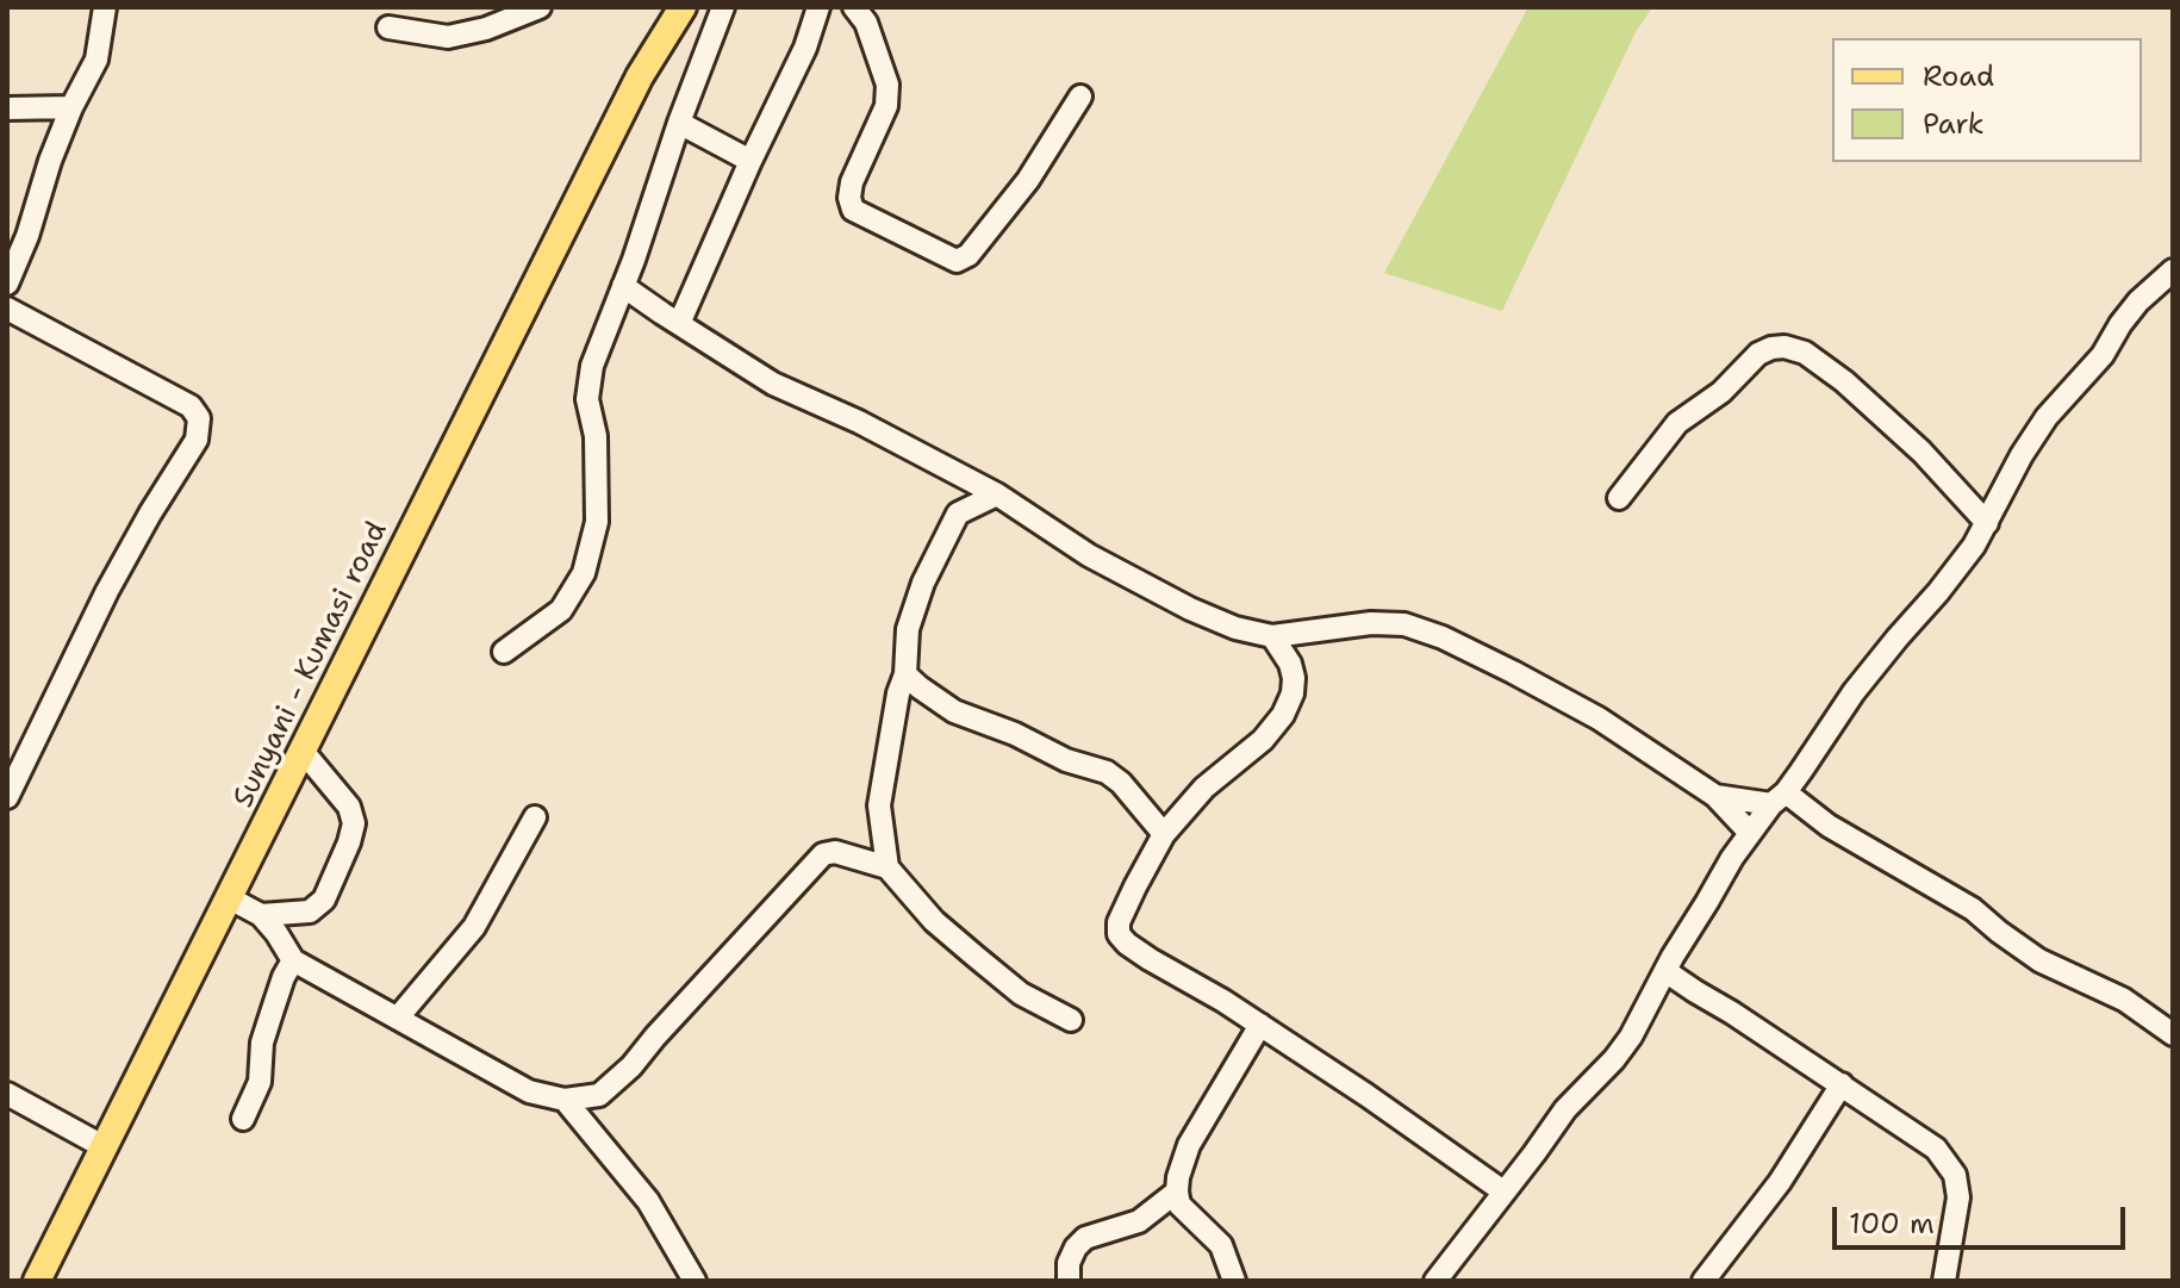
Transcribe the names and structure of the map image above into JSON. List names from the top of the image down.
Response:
{
  "streets": {
    "main road": ["Sunyani - Kumasi road"]
  },
  "legend": ["Road", "Park"],
  "scale_bar": "100 m"
}
